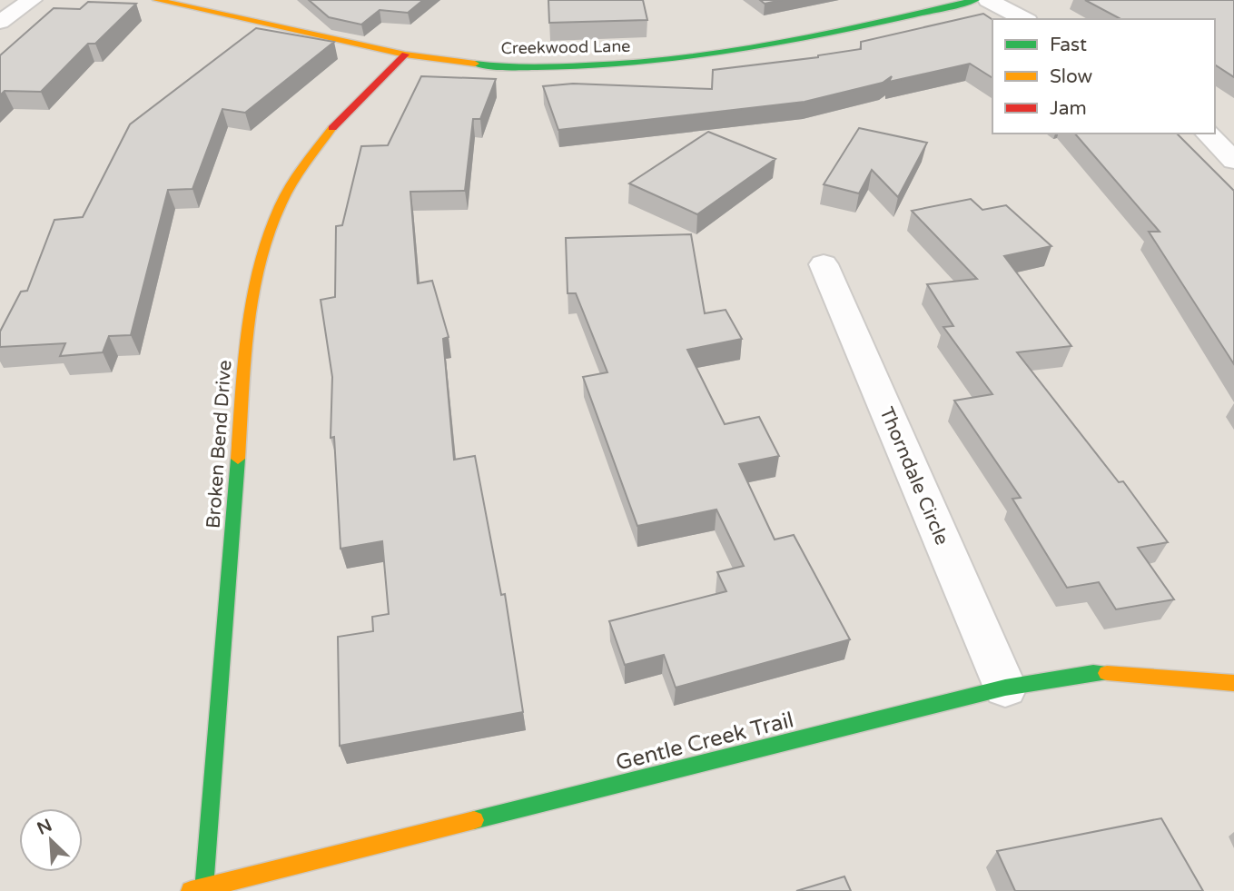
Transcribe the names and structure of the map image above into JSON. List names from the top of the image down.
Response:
{
  "streets": {
    "street": [
      "Creekwood Lane",
      "Broken Bend Drive",
      "Thorndale Circle",
      "Gentle Creek Trail"
    ]
  },
  "crossings": [
    ["Creekwood Lane", "Broken Bend Drive"],
    ["Broken Bend Drive", "Gentle Creek Trail"],
    ["Thorndale Circle", "Gentle Creek Trail"]
  ],
  "legend": ["Fast", "Slow", "Jam"],
  "north": "top left"
}
